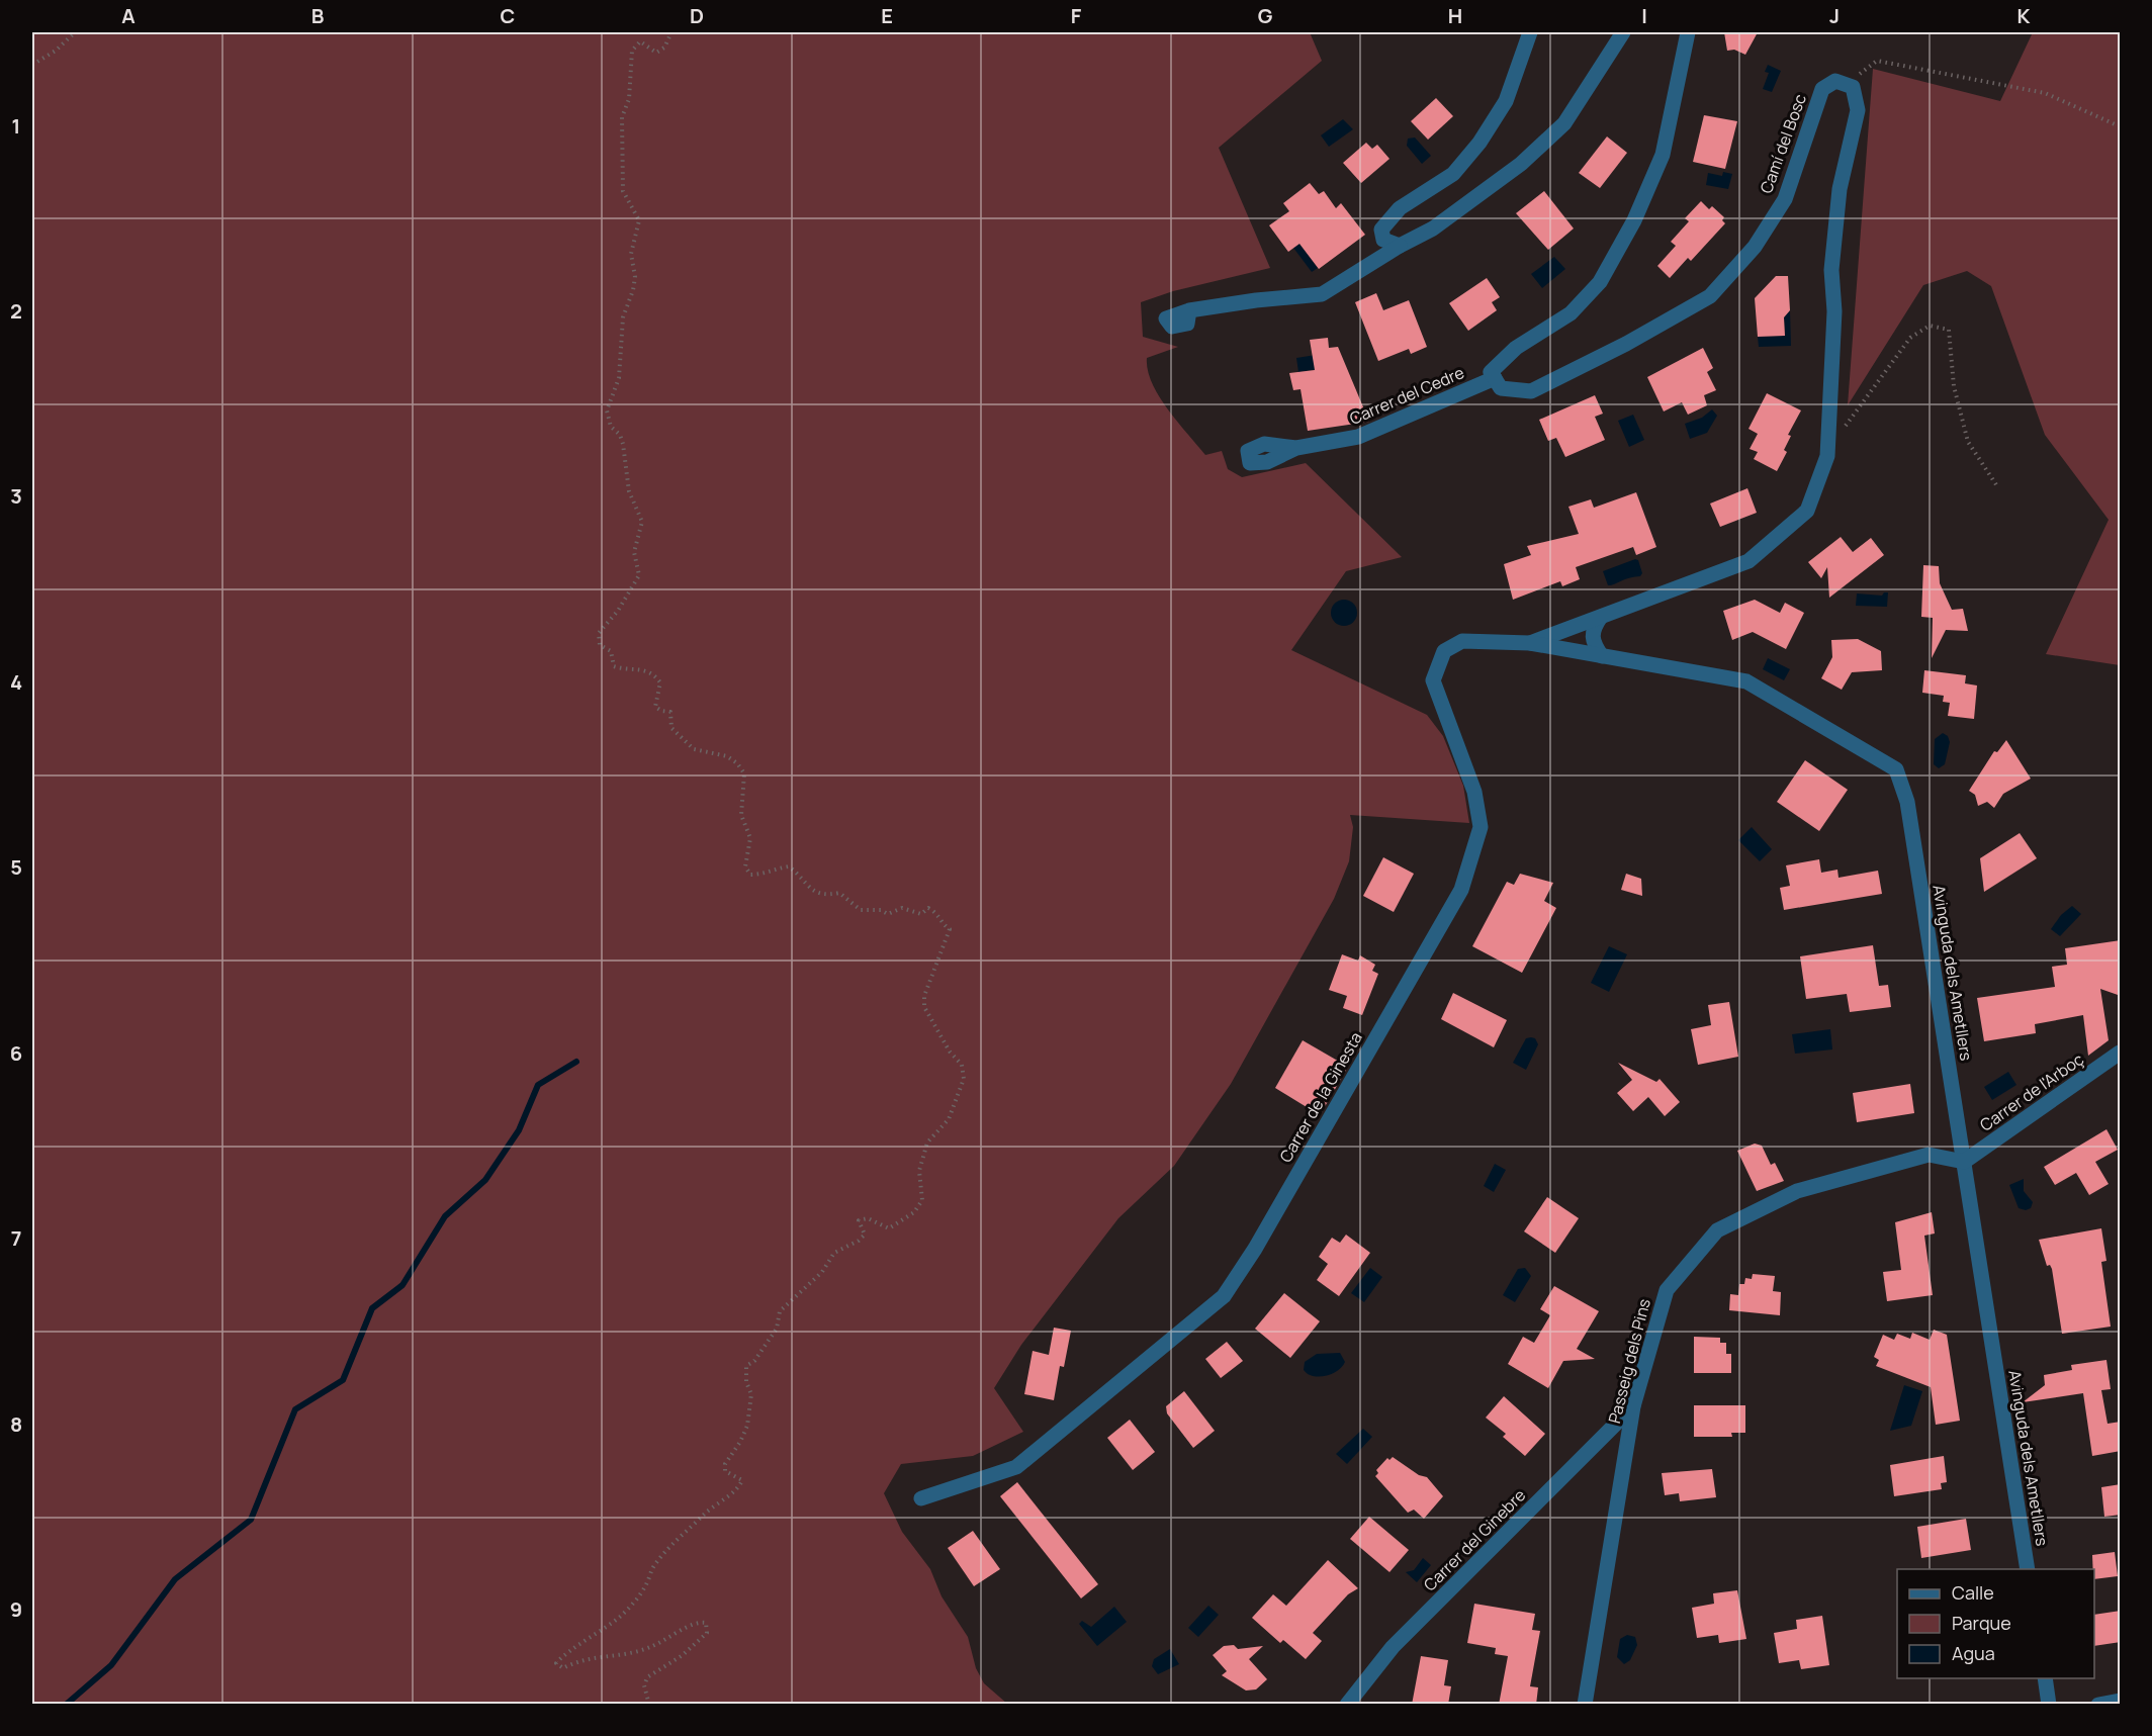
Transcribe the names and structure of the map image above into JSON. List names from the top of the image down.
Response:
{
  "streets": {
    "street": [
      "Camí del Bosc",
      "Carrer del Cedre",
      "Avinguda dels Ametllers",
      "Carrer de l'Arboç",
      "Carrer de la Ginesta",
      "Passeig dels Pins",
      "Carrer del Ginebre"
    ]
  },
  "crossings": [
    ["Camí del Bosc", "Carrer del Cedre"],
    ["Avinguda dels Ametllers", "Carrer de l'Arboç"],
    ["Avinguda dels Ametllers", "Carrer de la Ginesta"],
    ["Avinguda dels Ametllers", "Passeig dels Pins"],
    ["Carrer de l'Arboç", "Passeig dels Pins"],
    ["Passeig dels Pins", "Carrer del Ginebre"]
  ],
  "legend": ["Calle", "Parque", "Agua"],
  "grid": {
    "columns": [
      "A",
      "B",
      "C",
      "D",
      "E",
      "F",
      "G",
      "H",
      "I",
      "J",
      "K"
    ],
    "rows": [
      "1",
      "2",
      "3",
      "4",
      "5",
      "6",
      "7",
      "8",
      "9"
    ]
  }
}
